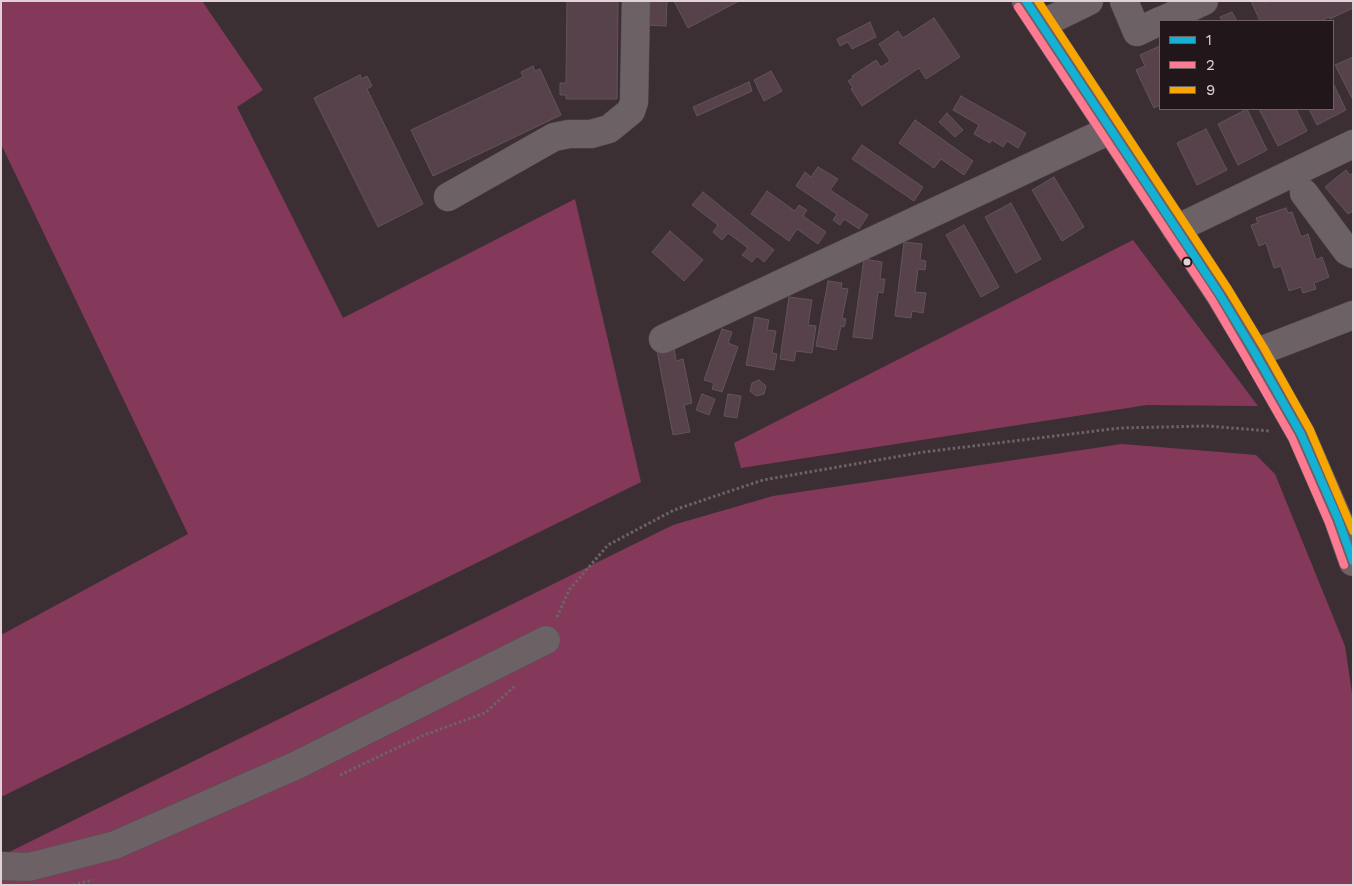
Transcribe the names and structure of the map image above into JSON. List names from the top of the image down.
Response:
{
  "lines": ["transit line 1", "transit line 9", "transit line 2"],
  "legend": ["1", "2", "9"]
}
